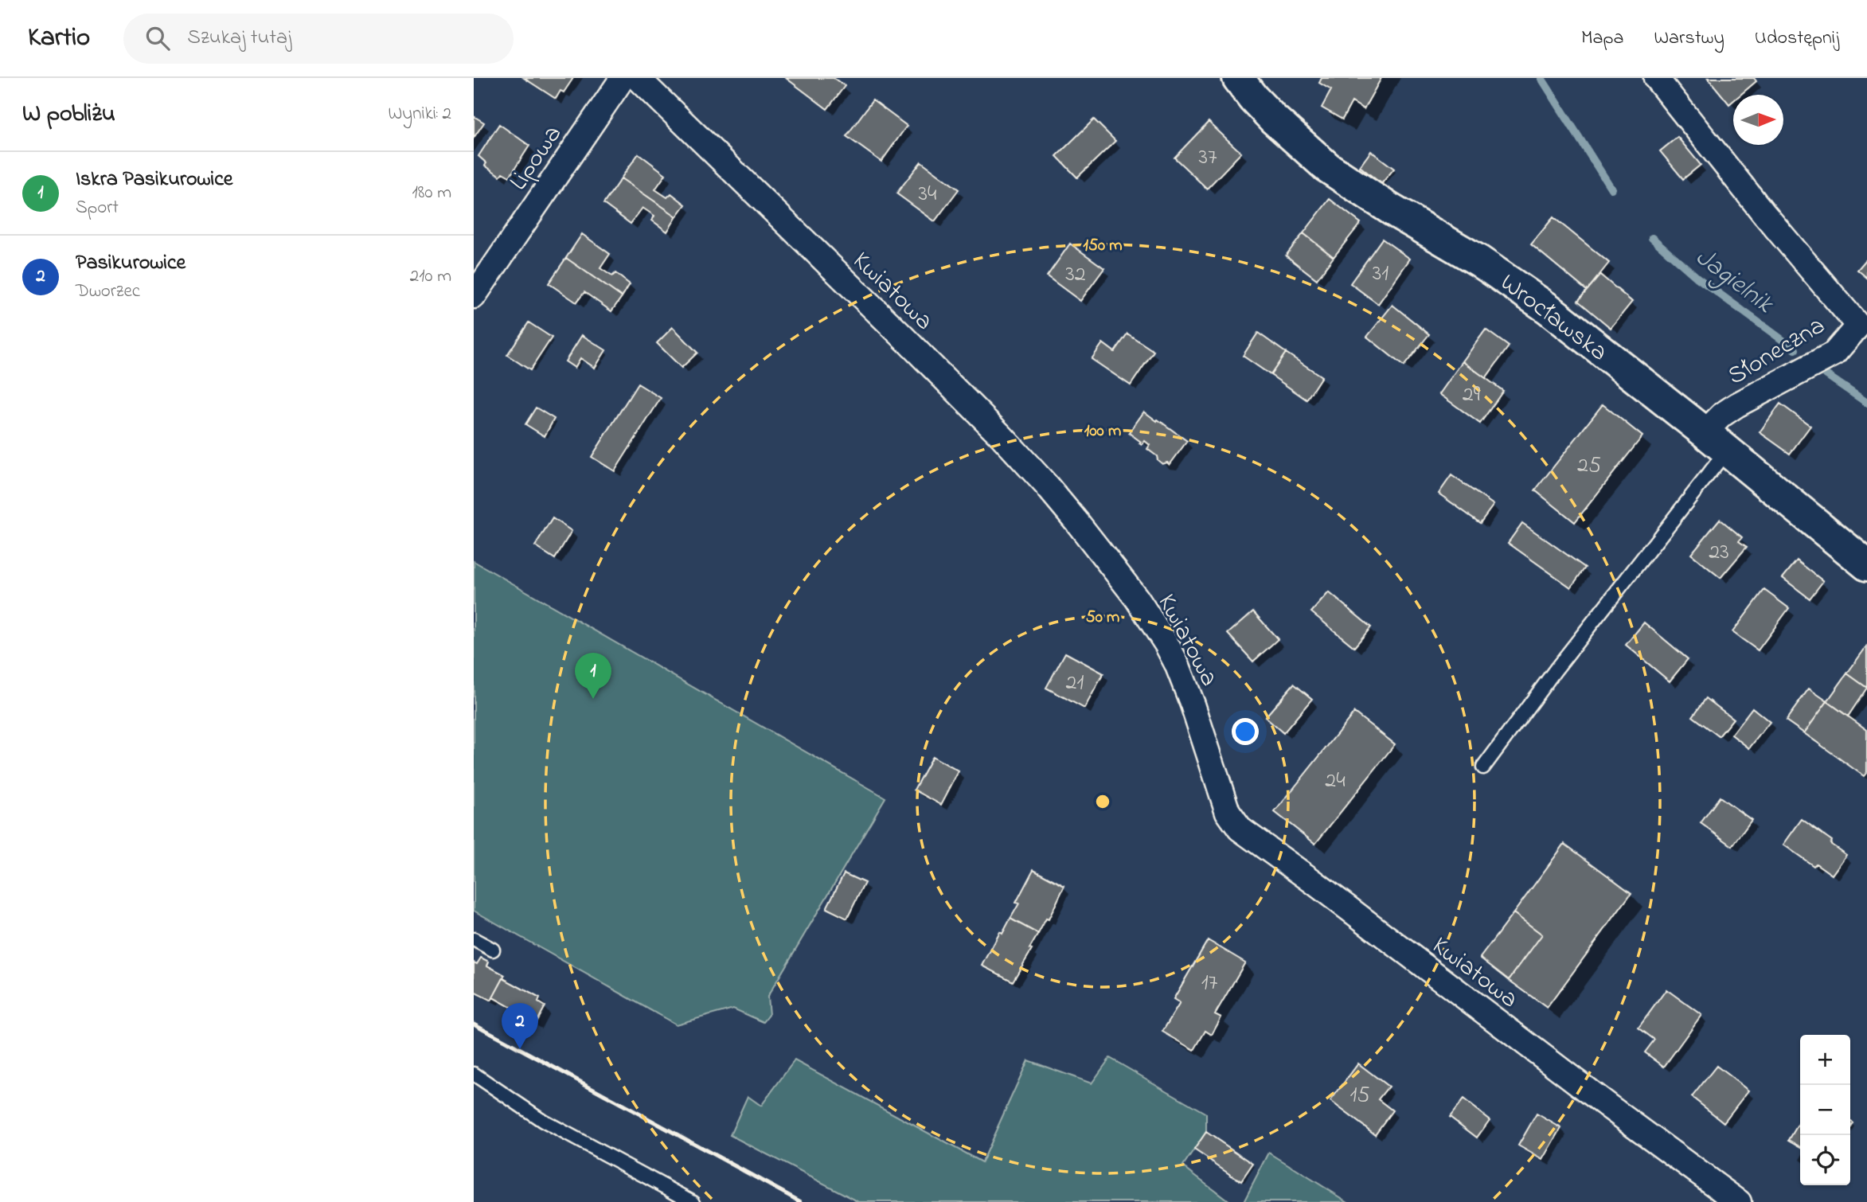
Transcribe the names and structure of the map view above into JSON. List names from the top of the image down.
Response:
{
  "streets": {
    "street": [
      "Lipowa",
      "Kwiatowa",
      "Wrocławska",
      "Słoneczna"
    ]
  },
  "crossings": [
    ["Wrocławska", "Słoneczna"]
  ],
  "water": ["Jagielnik"],
  "house_numbers": [
    "37",
    "34",
    "31",
    "32",
    "29",
    "25",
    "23",
    "21",
    "24",
    "17",
    "15"
  ],
  "north": "right",
  "page": {
    "header": "Kartio",
    "search": "Szukaj tutaj",
    "nav": ["Mapa", "Warstwy", "Udostępnij"],
    "heading": ["W pobliżu", "Wyniki: 2"],
    "list": [
      {
        "mark": "1",
        "name": "Iskra Pasikurowice",
        "note": "Sport",
        "value": "180 m"
      },
      {
        "mark": "2",
        "name": "Pasikurowice",
        "note": "Dworzec",
        "value": "210 m"
      }
    ],
    "pins": ["1", "2"],
    "map_buttons": ["+", "−"]
  },
  "rings": ["150 m", "100 m", "50 m"]
}
